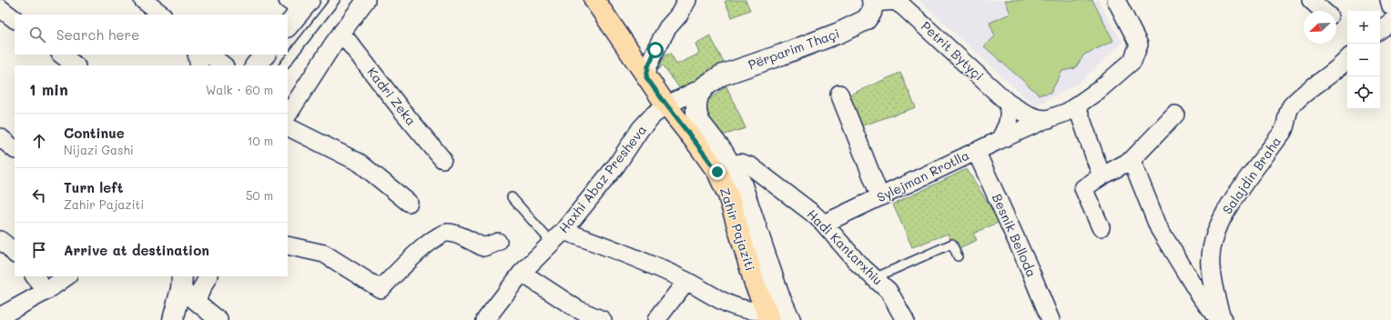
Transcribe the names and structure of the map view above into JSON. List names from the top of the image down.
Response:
{
  "streets": {
    "main road": ["Zahir Pajaziti"],
    "street": [
      "Përparim Thaçi",
      "Petrit Bytyçi",
      "Kadri Zeka",
      "Salajdin Braha",
      "Sylejman Rrotlla",
      "Haxhi Abaz Presheva",
      "Besnik Belloda",
      "Hadi Kantarxhiu"
    ]
  },
  "crossings": [
    ["Përparim Thaçi", "Petrit Bytyçi"],
    ["Përparim Thaçi", "Haxhi Abaz Presheva"],
    ["Përparim Thaçi", "Zahir Pajaziti"],
    ["Petrit Bytyçi", "Sylejman Rrotlla"],
    ["Sylejman Rrotlla", "Besnik Belloda"],
    ["Sylejman Rrotlla", "Hadi Kantarxhiu"],
    ["Haxhi Abaz Presheva", "Zahir Pajaziti"],
    ["Zahir Pajaziti", "Hadi Kantarxhiu"]
  ],
  "north": "bottom left",
  "page": {
    "map_buttons": ["+", "−"],
    "search": "Search here",
    "heading": ["1 min", "Walk · 60 m"],
    "list": [
      ["Continue", "Nijazi Gashi", "10 m"],
      ["Turn left", "Zahir Pajaziti", "50 m"],
      "Arrive at destination"
    ]
  }
}
